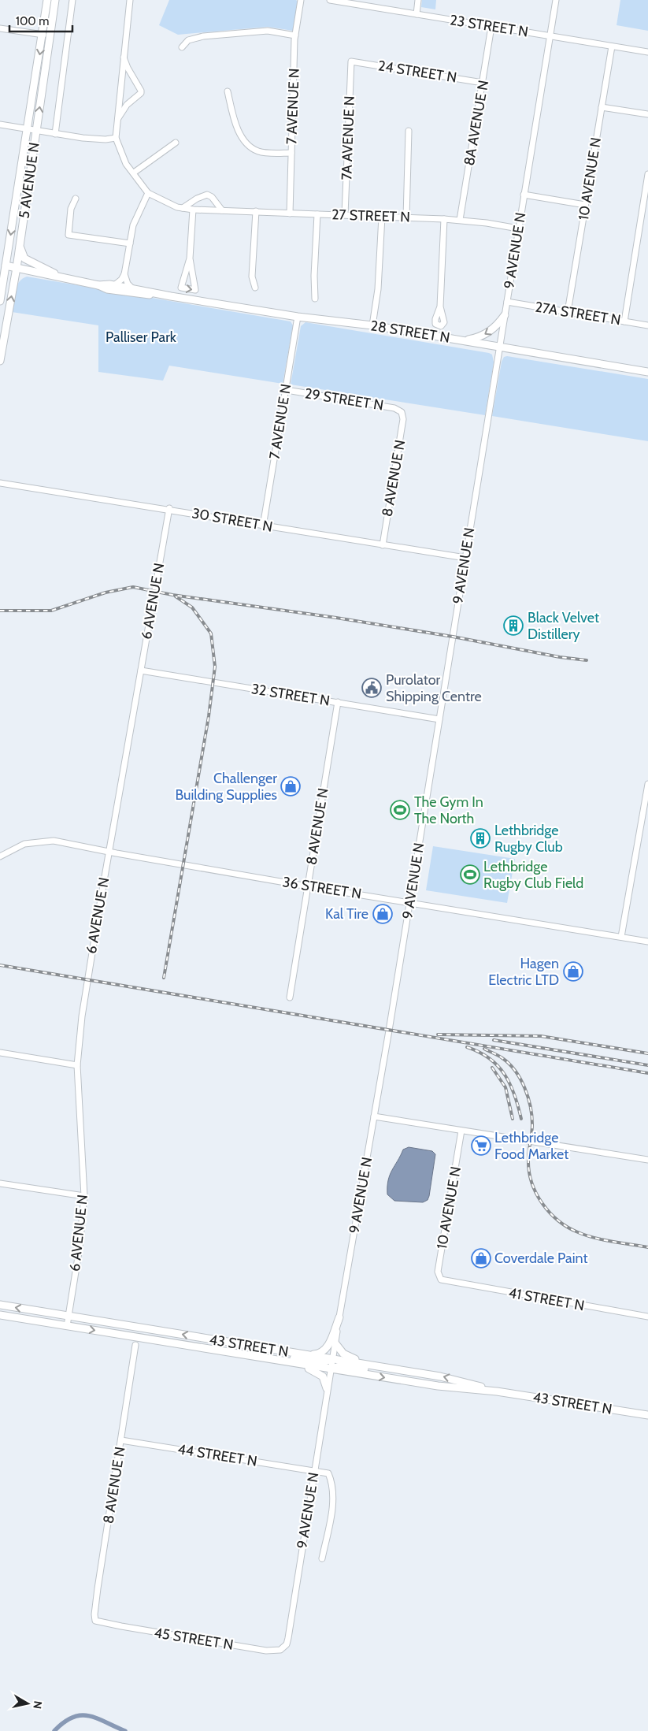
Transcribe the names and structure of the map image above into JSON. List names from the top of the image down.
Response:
{
  "streets": {
    "main road": ["5 AVENUE N", "28 STREET N", "43 STREET N"],
    "street": [
      "23 STREET N",
      "24 STREET N",
      "7 AVENUE N",
      "8A AVENUE N",
      "7A AVENUE N",
      "10 AVENUE N",
      "27 STREET N",
      "9 AVENUE N",
      "27A STREET N",
      "29 STREET N",
      "8 AVENUE N",
      "30 STREET N",
      "6 AVENUE N",
      "32 STREET N",
      "36 STREET N",
      "41 STREET N",
      "44 STREET N",
      "45 STREET N"
    ]
  },
  "crossings": [
    ["23 STREET N", "8A AVENUE N"],
    ["23 STREET N", "10 AVENUE N"],
    ["23 STREET N", "9 AVENUE N"],
    ["24 STREET N", "8A AVENUE N"],
    ["24 STREET N", "7A AVENUE N"],
    ["7 AVENUE N", "27 STREET N"],
    ["7 AVENUE N", "28 STREET N"],
    ["7 AVENUE N", "29 STREET N"],
    ["7 AVENUE N", "30 STREET N"],
    ["8A AVENUE N", "27 STREET N"],
    ["7A AVENUE N", "27 STREET N"],
    ["10 AVENUE N", "27A STREET N"],
    ["10 AVENUE N", "41 STREET N"],
    ["5 AVENUE N", "28 STREET N"],
    ["27 STREET N", "9 AVENUE N"],
    ["9 AVENUE N", "27A STREET N"],
    ["9 AVENUE N", "28 STREET N"],
    ["9 AVENUE N", "30 STREET N"],
    ["9 AVENUE N", "32 STREET N"],
    ["9 AVENUE N", "36 STREET N"],
    ["9 AVENUE N", "43 STREET N"],
    ["9 AVENUE N", "44 STREET N"],
    ["9 AVENUE N", "45 STREET N"],
    ["29 STREET N", "8 AVENUE N"],
    ["8 AVENUE N", "30 STREET N"],
    ["8 AVENUE N", "32 STREET N"],
    ["8 AVENUE N", "36 STREET N"],
    ["8 AVENUE N", "44 STREET N"],
    ["8 AVENUE N", "45 STREET N"],
    ["30 STREET N", "6 AVENUE N"],
    ["6 AVENUE N", "32 STREET N"],
    ["6 AVENUE N", "36 STREET N"],
    ["6 AVENUE N", "43 STREET N"]
  ],
  "parks": ["Palliser Park"],
  "places": {
    "building": ["Black Velvet Distillery", "Lethbridge Rugby Club"],
    "public building": ["Purolator Shipping Centre"],
    "shop": [
      "Challenger Building Supplies",
      "Kal Tire",
      "Hagen Electric LTD",
      "Coverdale Paint"
    ],
    "sports": ["The Gym In The North", "Lethbridge Rugby Club Field"],
    "supermarket": ["Lethbridge Food Market"]
  },
  "scale_bar": "100 m",
  "north": "right"
}
